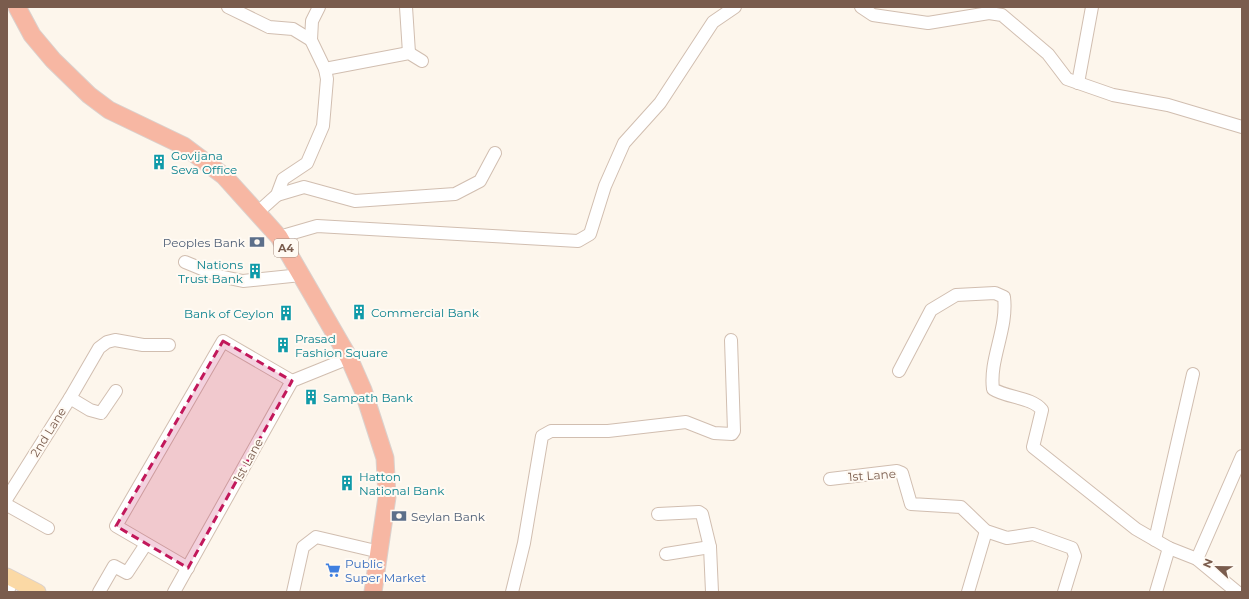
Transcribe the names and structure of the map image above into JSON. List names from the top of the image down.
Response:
{
  "streets": {
    "highway": ["A4"],
    "street": ["2nd Lane", "1st Lane"]
  },
  "places": {
    "building": [
      "Govijana Seva Office",
      "Nations Trust Bank",
      "Commercial Bank",
      "Bank of Ceylon",
      "Prasad Fashion Square",
      "Sampath Bank",
      "Hatton National Bank"
    ],
    "bank": ["Peoples Bank", "Seylan Bank"],
    "supermarket": ["Public Super Market"]
  },
  "north": "left"
}
